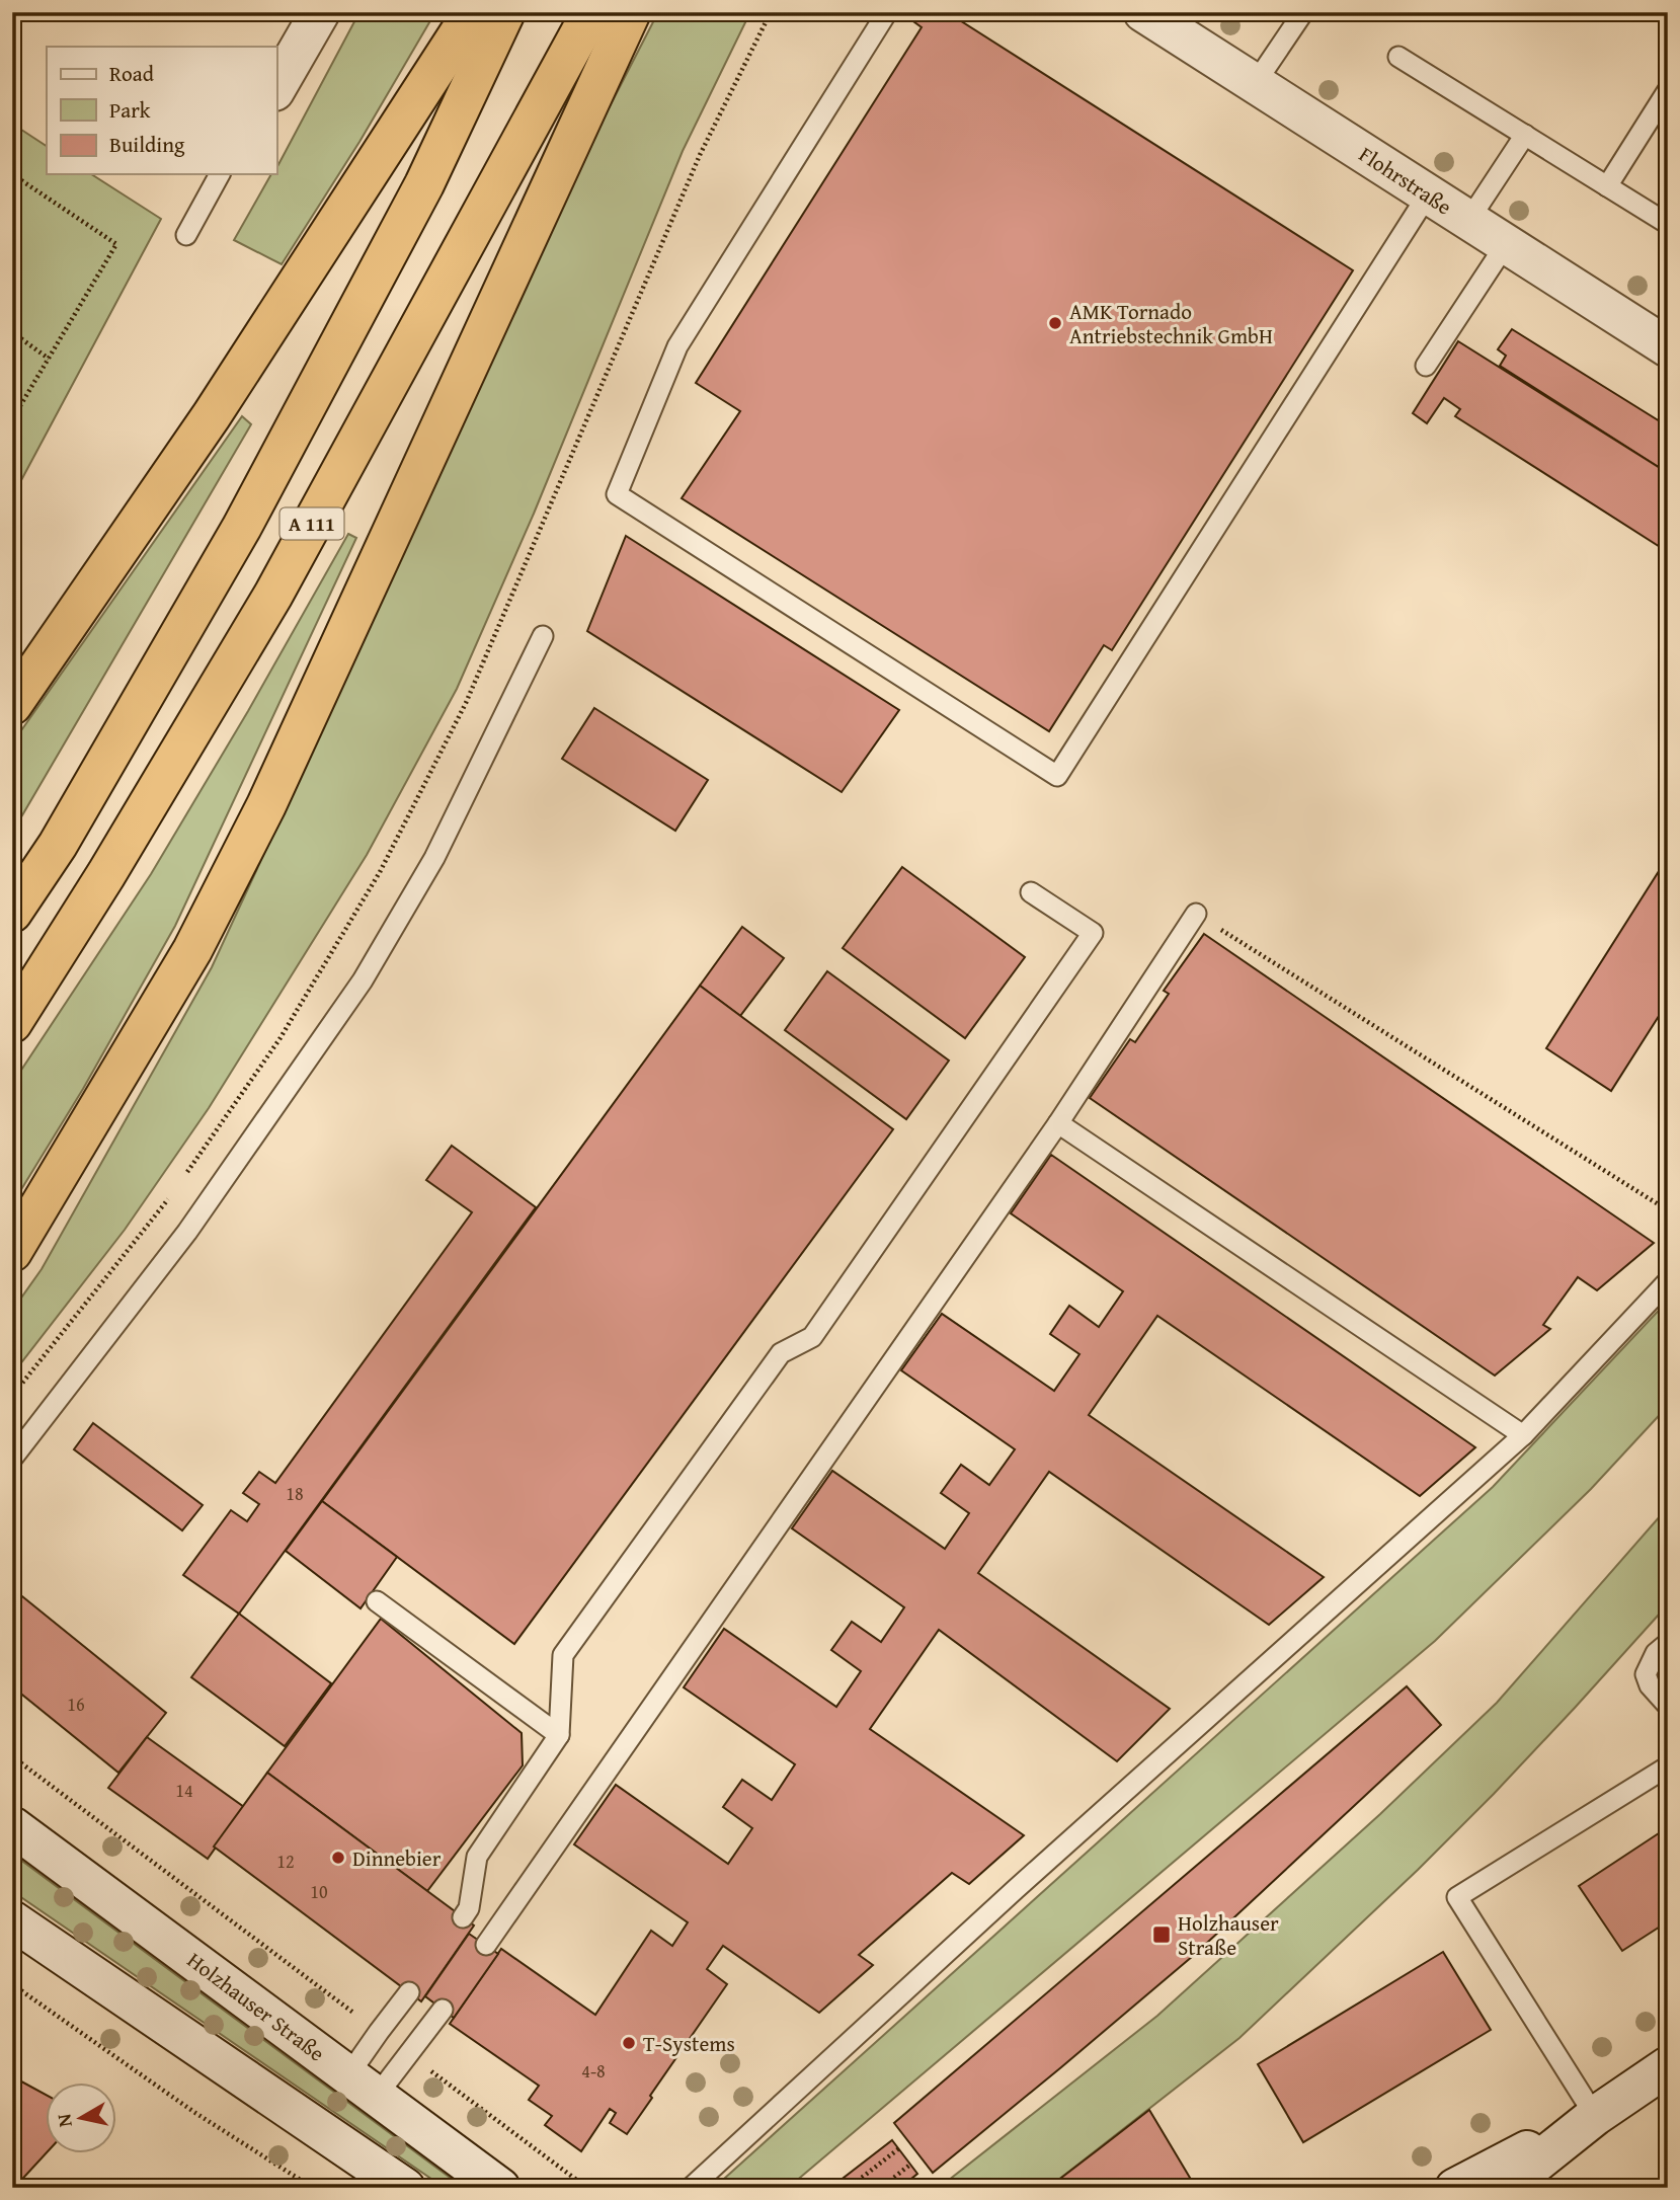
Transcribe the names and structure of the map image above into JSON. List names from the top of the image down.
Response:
{
  "streets": {
    "highway": ["A 111"],
    "main road": ["Flohrstraße", "Holzhauser Straße"]
  },
  "places": {
    "other": ["AMK Tornado Antriebstechnik GmbH", "Dinnebier", "T-Systems"],
    "transit": ["Holzhauser Straße"]
  },
  "house_numbers": [
    "18",
    "16",
    "14",
    "12",
    "10",
    "4-8"
  ],
  "legend": ["Road", "Park", "Building"],
  "north": "left"
}
